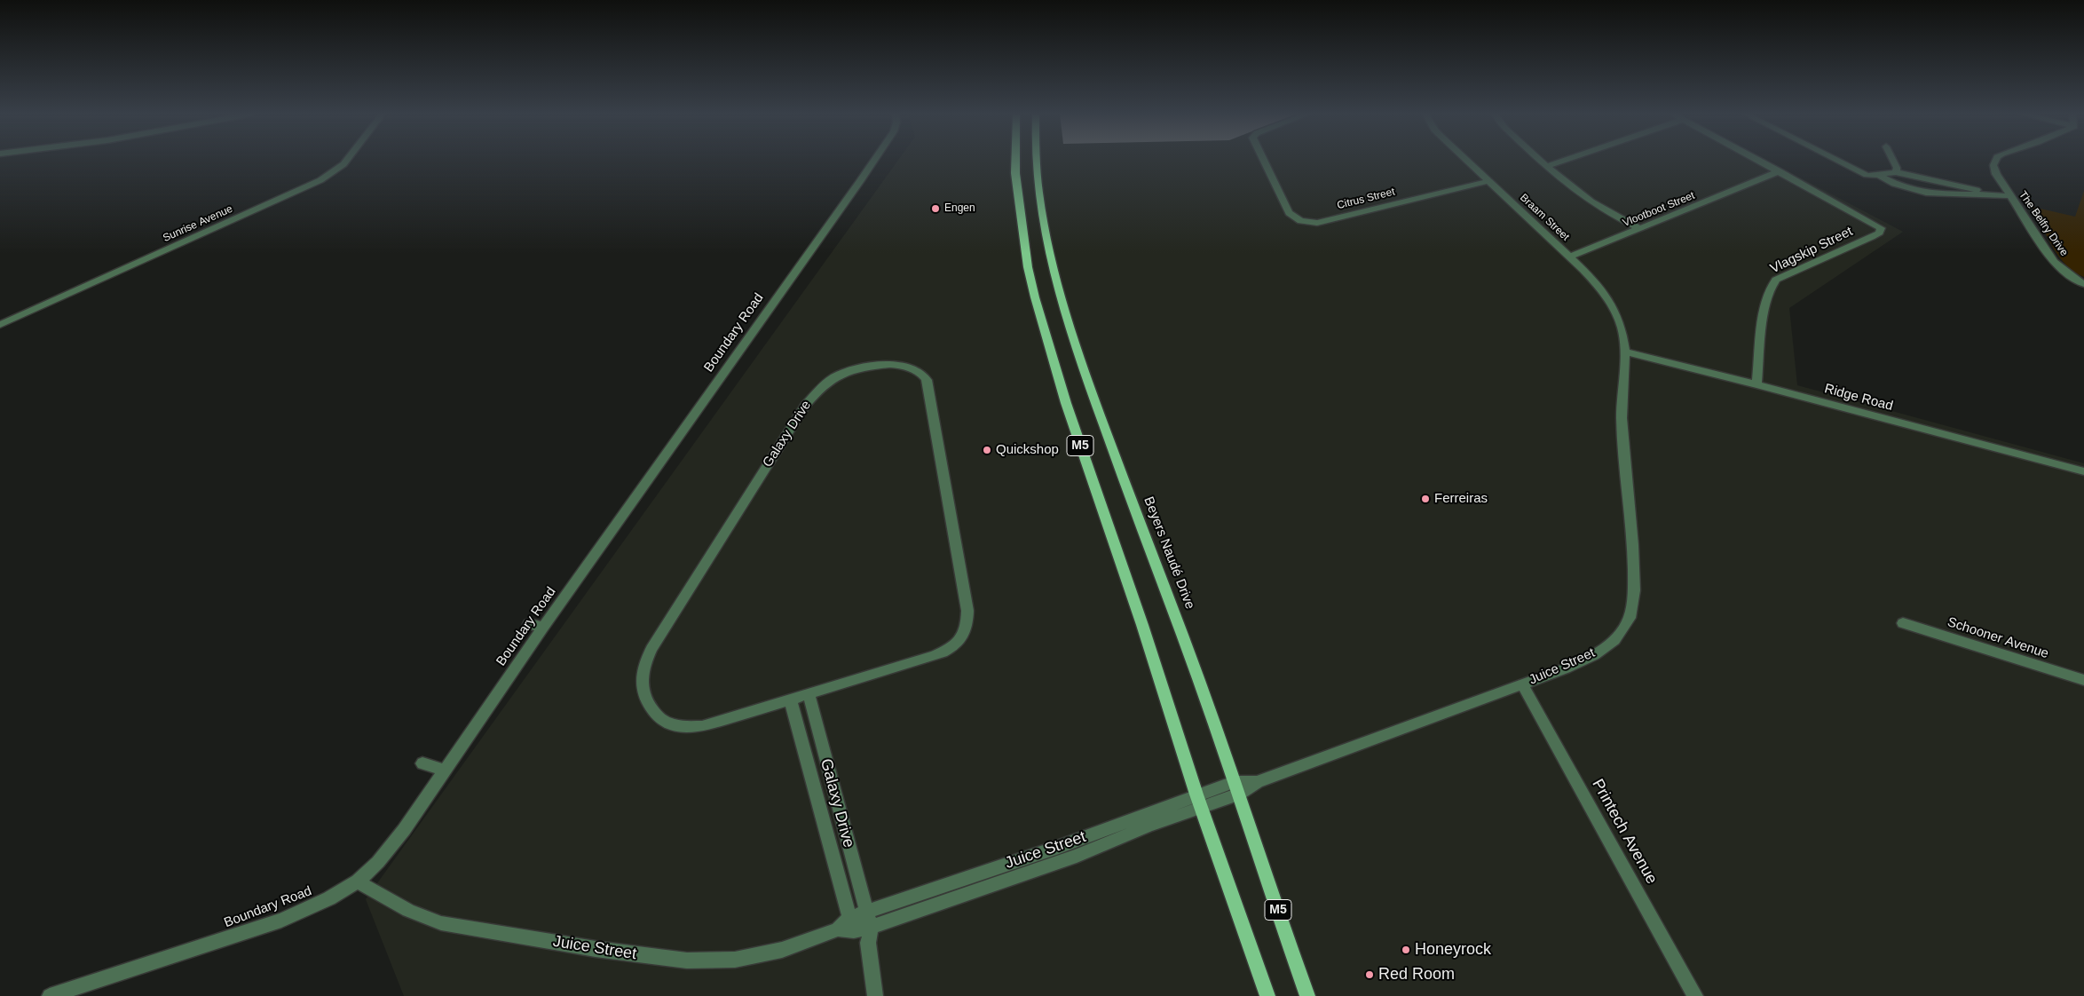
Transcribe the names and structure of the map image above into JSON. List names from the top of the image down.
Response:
{
  "streets": {
    "main road": ["M5", "Beyers Naudé Drive"],
    "street": [
      "Citrus Street",
      "Vlootboot Street",
      "Braam Street",
      "Sunrise Avenue",
      "The Belfry Drive",
      "Vlagskip Street",
      "Boundary Road",
      "Ridge Road",
      "Galaxy Drive",
      "Schooner Avenue",
      "Juice Street",
      "Printech Avenue"
    ]
  },
  "crossings": [
    ["Citrus Street", "Braam Street"],
    ["Vlootboot Street", "Braam Street"],
    ["Vlootboot Street", "Vlagskip Street"],
    ["Braam Street", "Ridge Road"],
    ["Braam Street", "Juice Street"],
    ["Vlagskip Street", "Ridge Road"],
    ["Boundary Road", "Juice Street"],
    ["Ridge Road", "Juice Street"],
    ["Galaxy Drive", "Juice Street"],
    ["M5", "Juice Street"],
    ["Beyers Naudé Drive", "Juice Street"],
    ["Juice Street", "Printech Avenue"]
  ],
  "places": [
    "Engen",
    "Quickshop",
    "Ferreiras",
    "Honeyrock",
    "Red Room"
  ]
}
